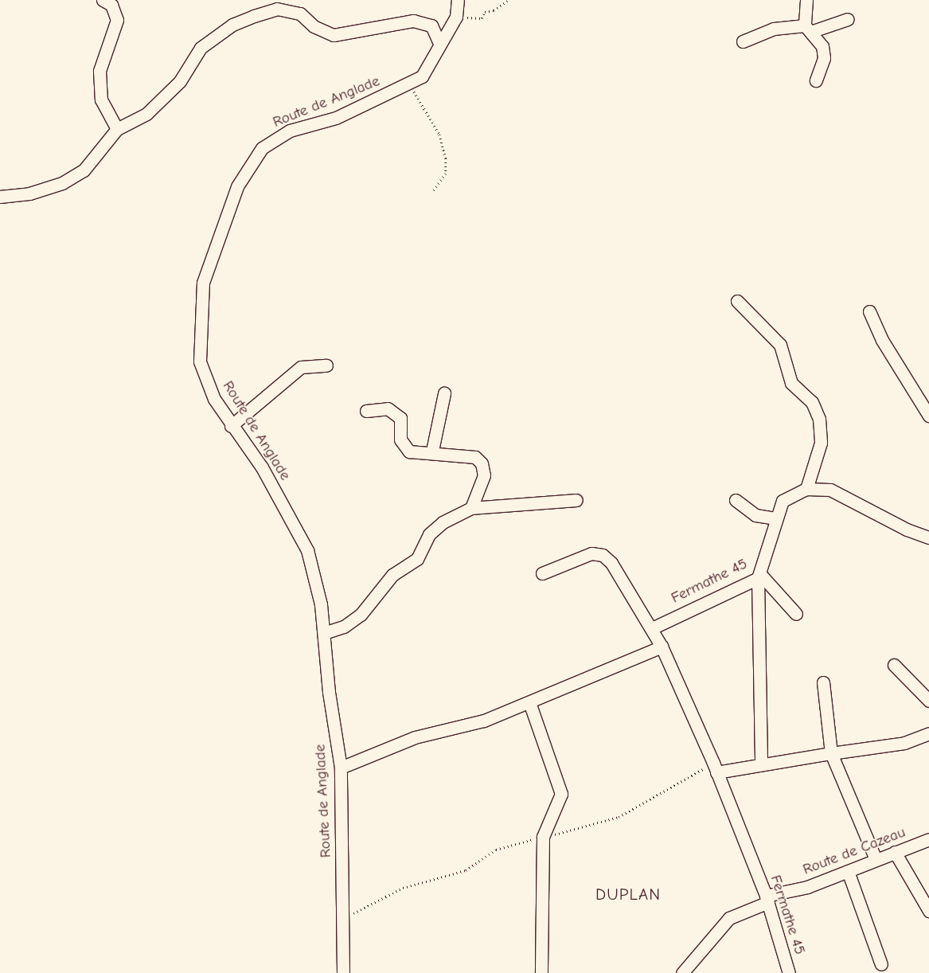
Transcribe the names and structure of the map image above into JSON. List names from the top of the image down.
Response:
{
  "streets": {
    "street": ["Route de Anglade", "Fermathe 45", "Route de Cazeau"]
  },
  "crossings": [
    ["Fermathe 45", "Route de Cazeau"]
  ],
  "districts": ["DUPLAN"]
}
